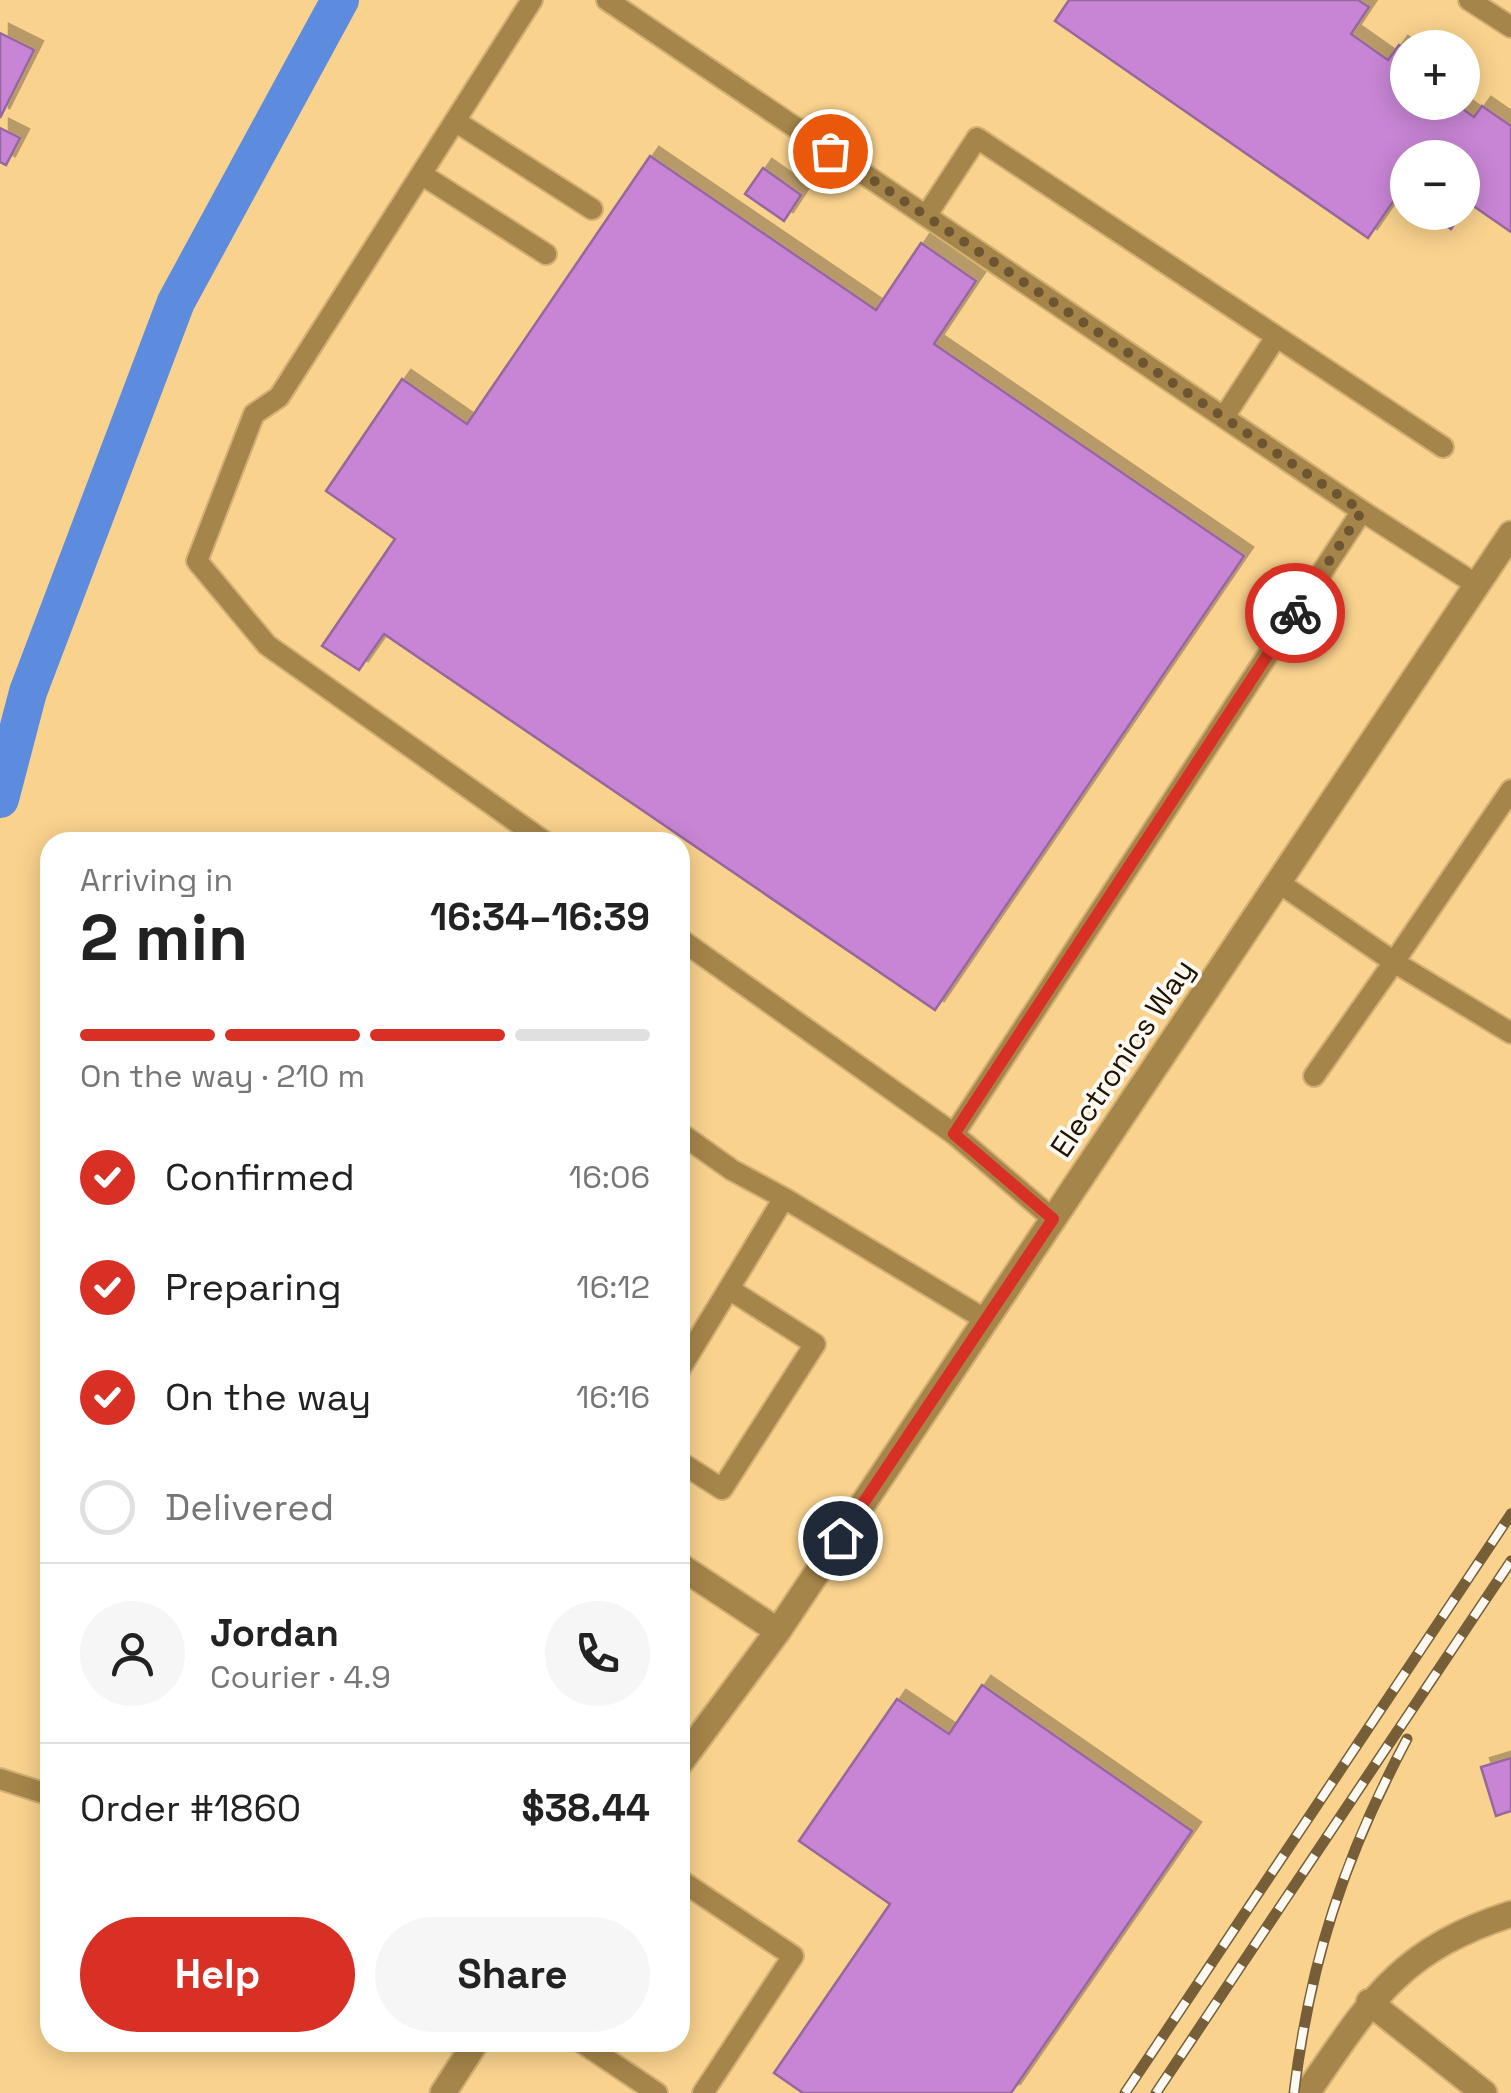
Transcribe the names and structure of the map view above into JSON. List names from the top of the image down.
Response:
{
  "streets": {
    "street": ["Electronics Way"]
  },
  "page": {
    "map_buttons": ["+", "−"],
    "heading": ["2 min", "Arriving in", "16:34–16:39"],
    "panel": [
      "Jordan",
      "Courier · 4.9",
      "Order #1860",
      "$38.44"
    ],
    "bar": "On the way · 210 m",
    "list": [
      ["Confirmed", "16:06"],
      ["Preparing", "16:12"],
      ["On the way", "16:16"],
      "Delivered"
    ],
    "buttons": ["Help", "Share"]
  }
}
